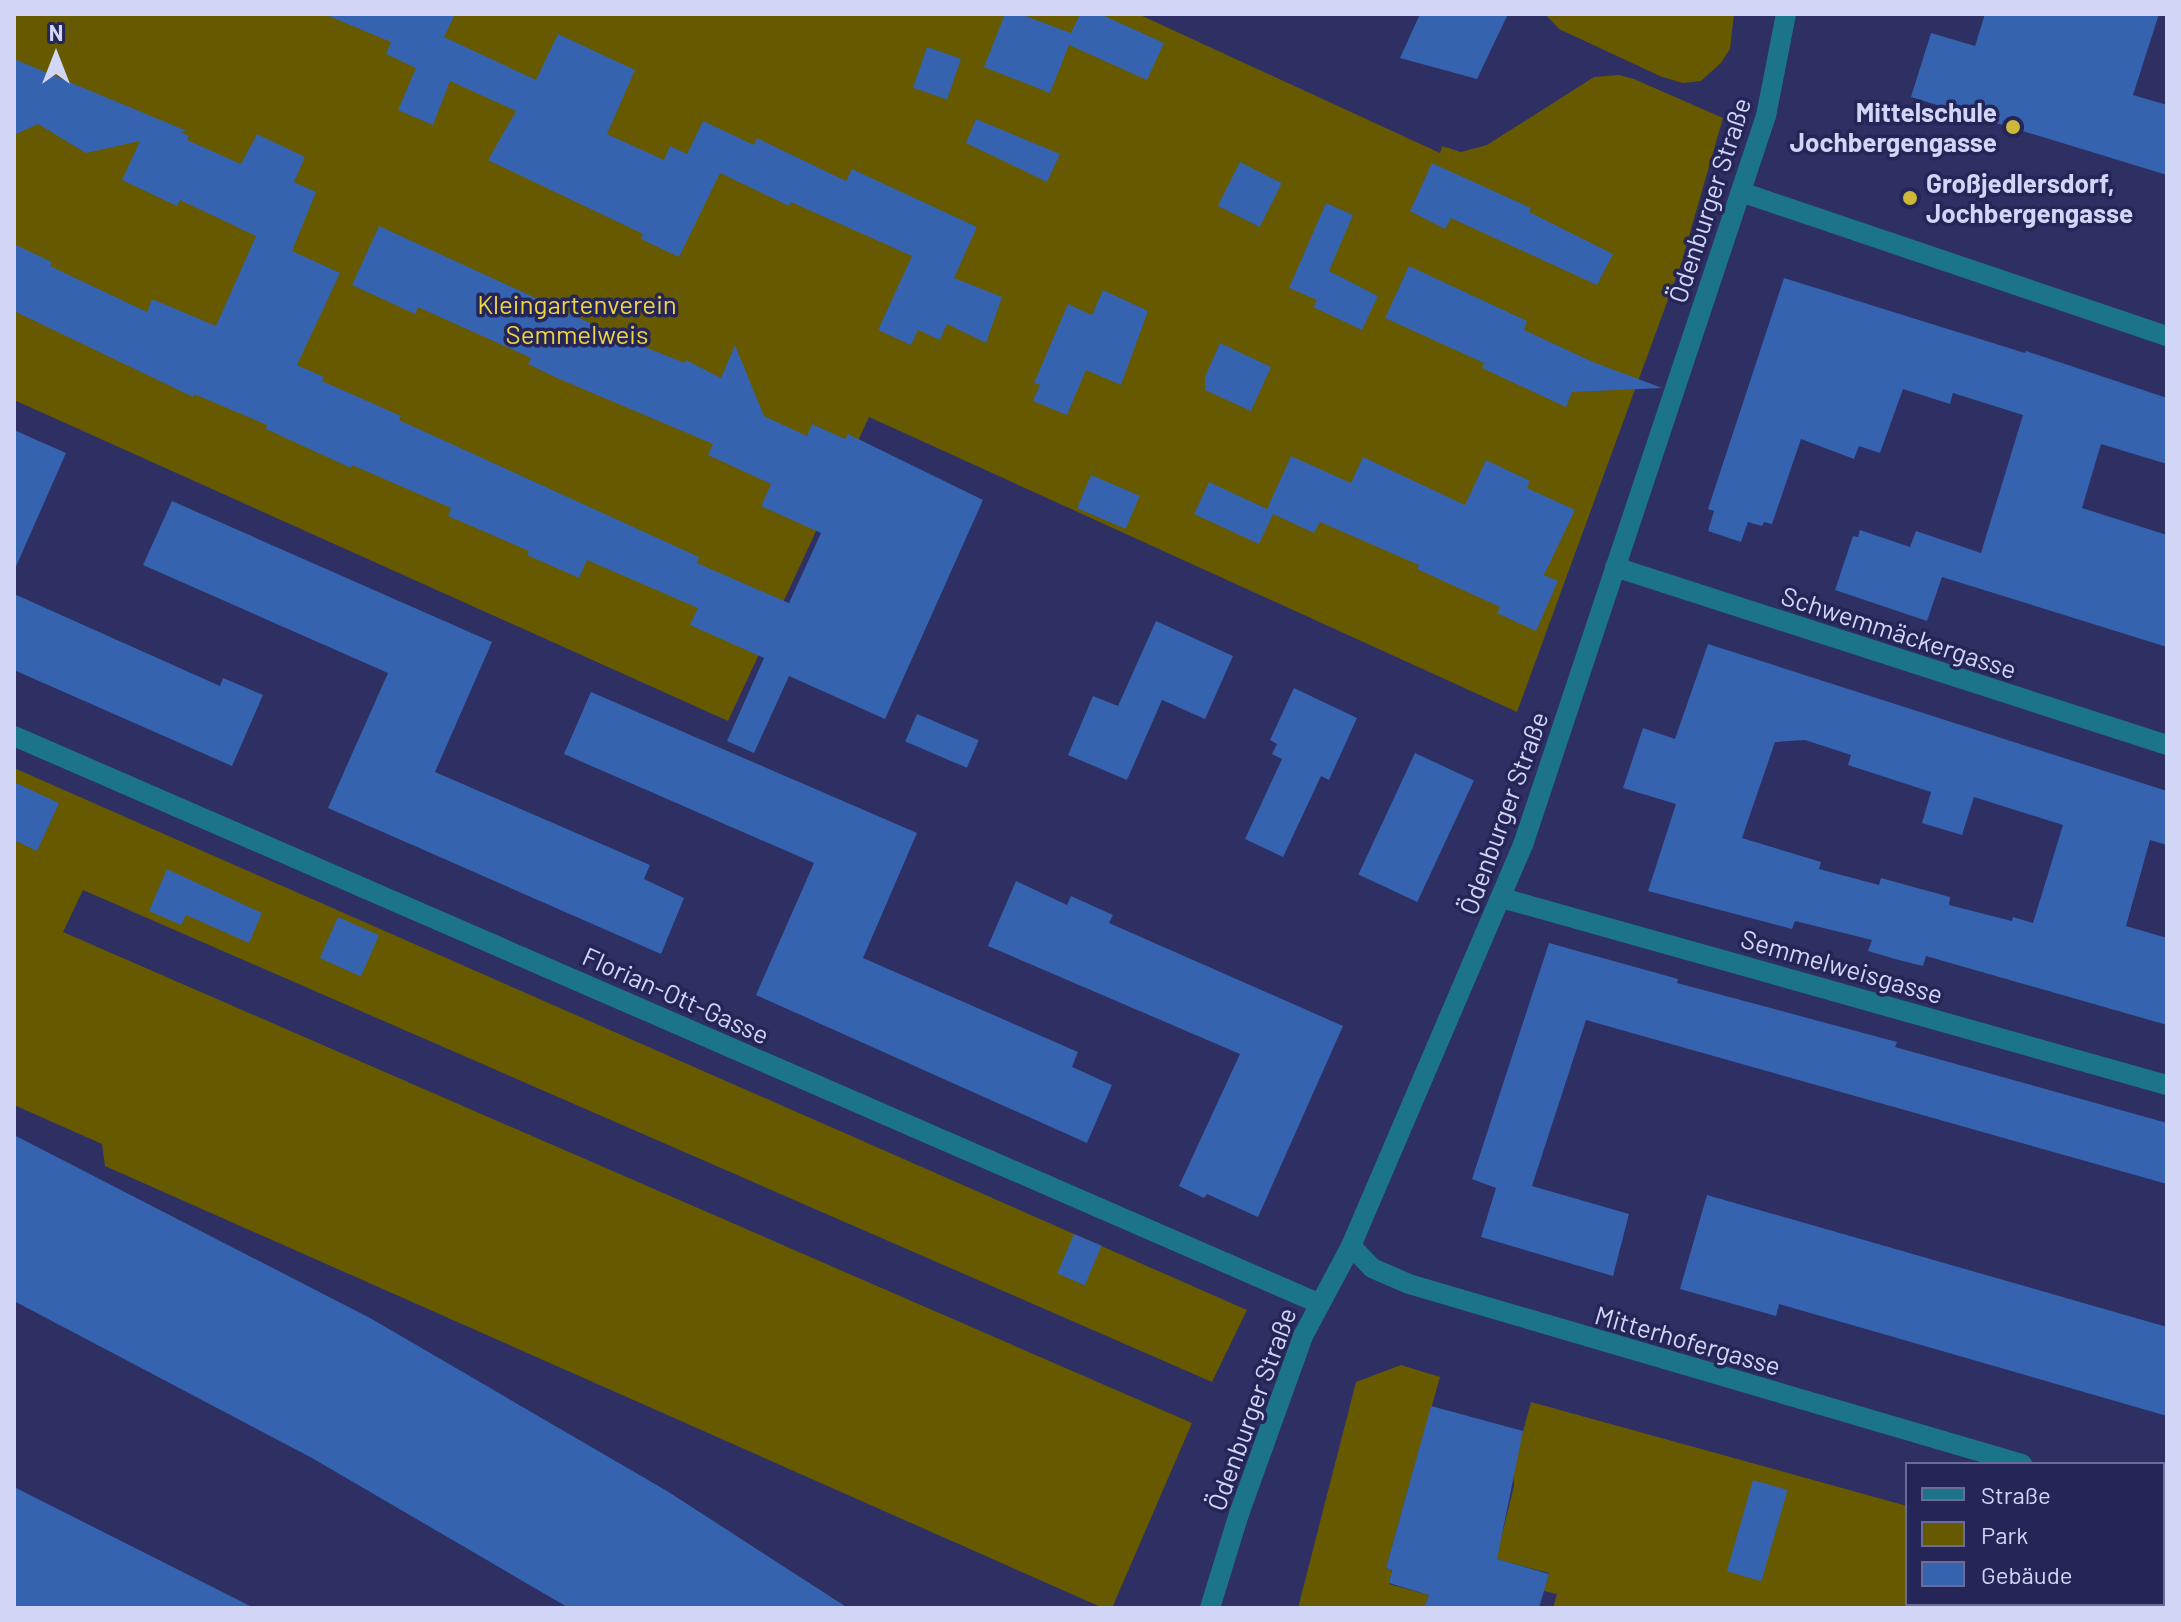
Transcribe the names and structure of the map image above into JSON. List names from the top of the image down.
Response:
{
  "streets": {
    "street": [
      "Ödenburger Straße",
      "Schwemmäckergasse",
      "Semmelweisgasse",
      "Florian-Ott-Gasse",
      "Mitterhofergasse"
    ]
  },
  "crossings": [
    ["Ödenburger Straße", "Schwemmäckergasse"],
    ["Ödenburger Straße", "Semmelweisgasse"],
    ["Ödenburger Straße", "Florian-Ott-Gasse"],
    ["Ödenburger Straße", "Mitterhofergasse"]
  ],
  "parks": ["Kleingartenverein Semmelweis"],
  "places": ["Mittelschule Jochbergengasse", "Großjedlersdorf, Jochbergengasse"],
  "legend": ["Straße", "Park", "Gebäude"],
  "north": "top"
}
